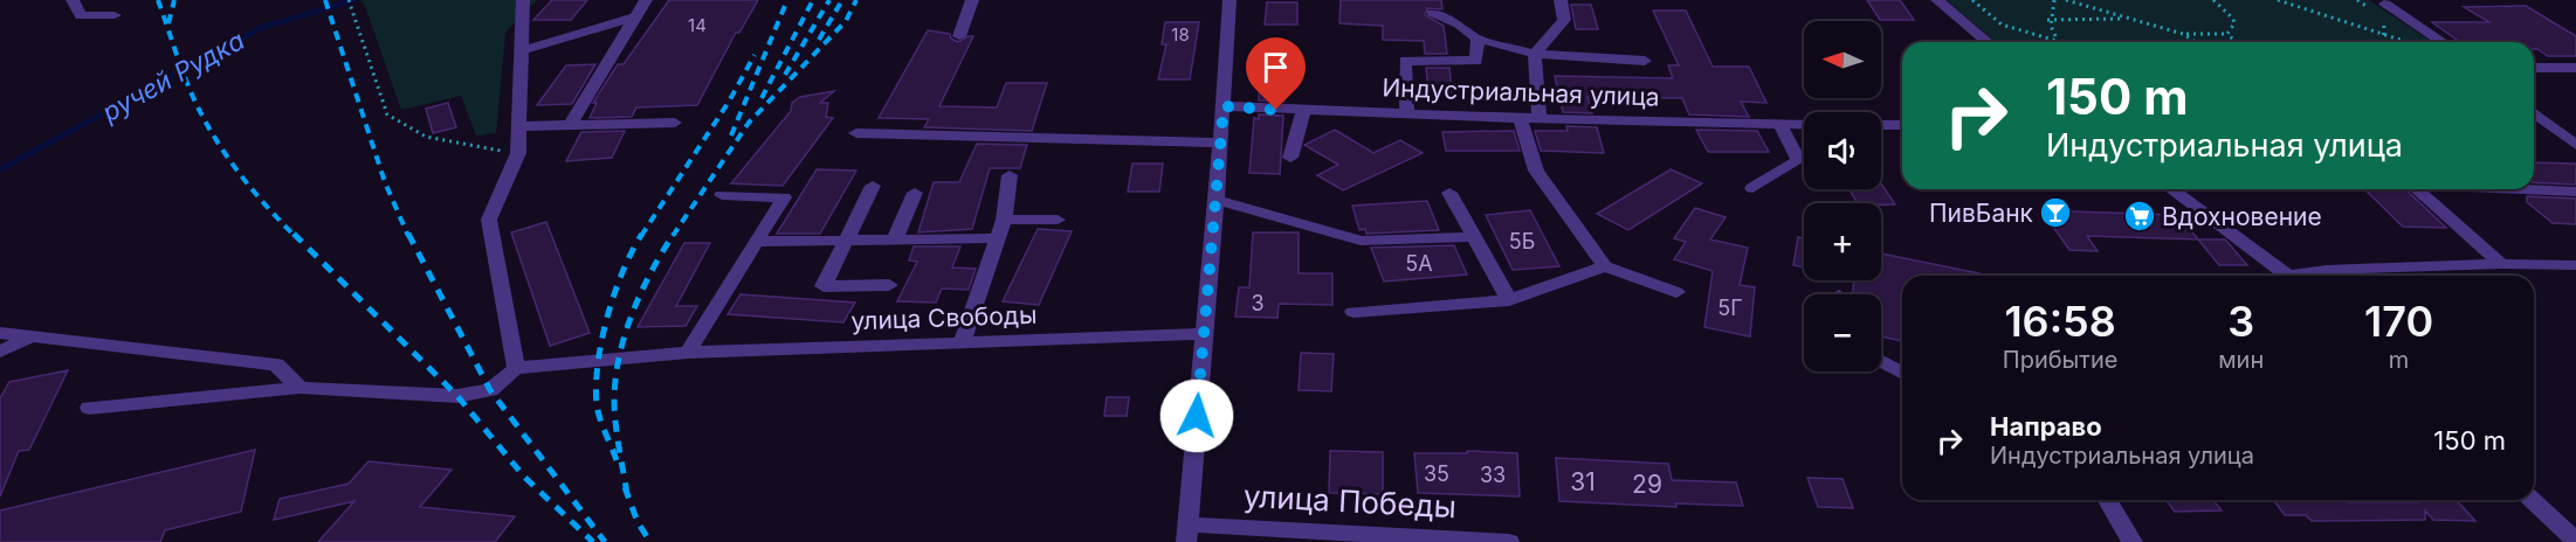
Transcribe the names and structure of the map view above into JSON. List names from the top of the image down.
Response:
{
  "streets": {
    "street": ["Индустриальная улица", "улица Свободы", "улица Победы"]
  },
  "water": ["ручей Рудка"],
  "places": {
    "bar": ["ПивБанк"],
    "supermarket": ["Вдохновение"]
  },
  "house_numbers": [
    "14",
    "18",
    "5Б",
    "5А",
    "3",
    "5Г",
    "35",
    "33",
    "31",
    "29"
  ],
  "north": "left",
  "page": {
    "map_buttons": ["+", "−"],
    "turn": ["150 m", "Индустриальная улица"],
    "eta": [
      "16:58",
      "Прибытие",
      "3",
      "мин",
      "170",
      "m"
    ],
    "list": [
      {
        "name": "Направо",
        "note": "Индустриальная улица",
        "value": "150 m"
      }
    ]
  }
}
